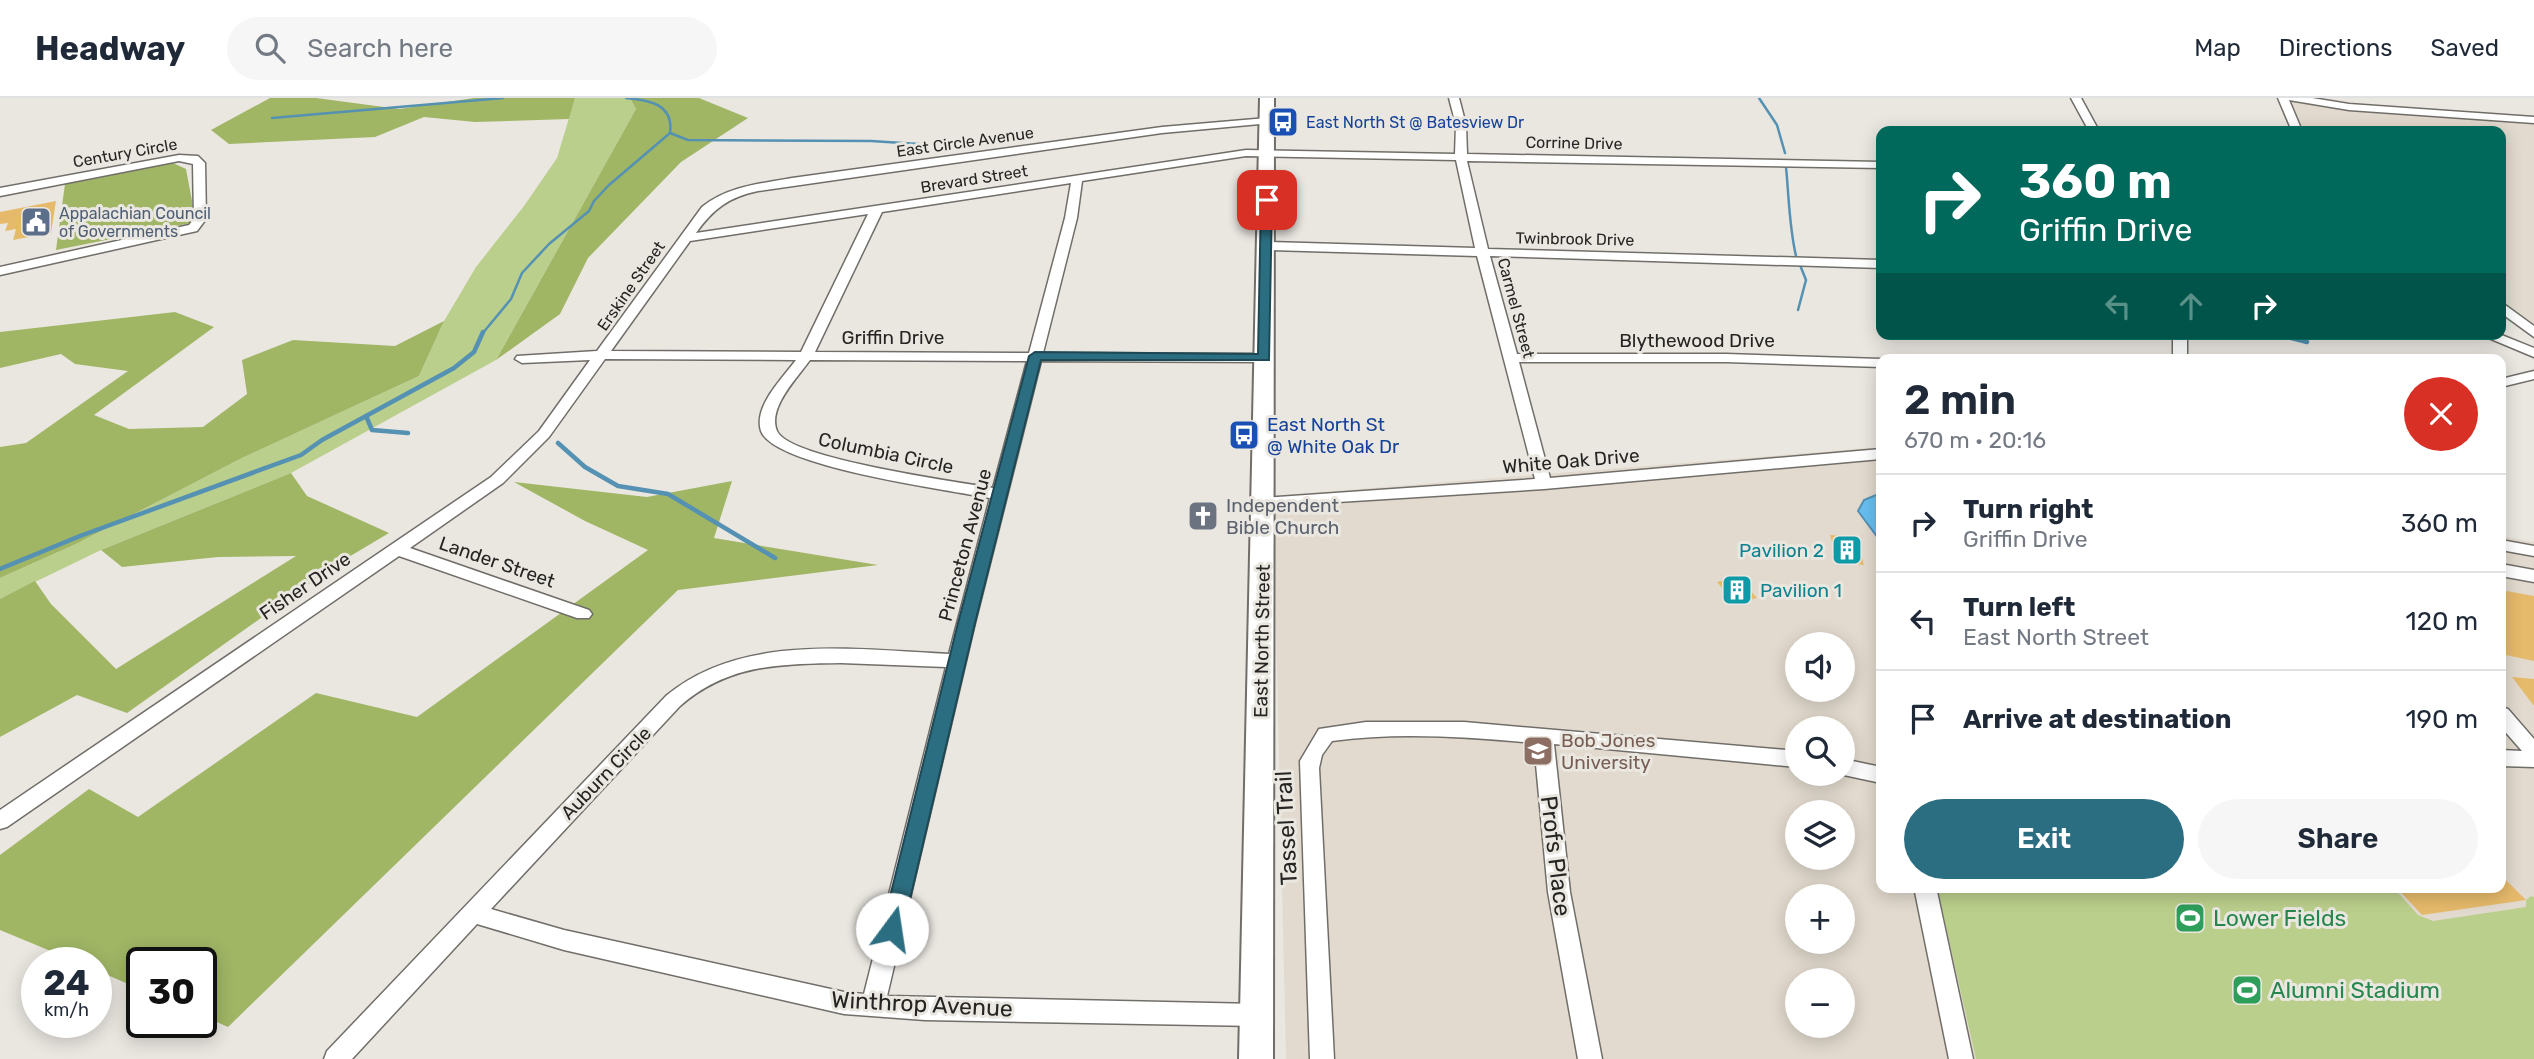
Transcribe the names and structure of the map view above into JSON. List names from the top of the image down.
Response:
{
  "streets": {
    "main road": ["East North Street"],
    "street": [
      "East Circle Avenue",
      "Corrine Drive",
      "Century Circle",
      "Brevard Street",
      "Twinbrook Drive",
      "Erskine Street",
      "Carmel Street",
      "Griffin Drive",
      "Blythewood Drive",
      "Columbia Circle",
      "White Oak Drive",
      "Princeton Avenue",
      "Lander Street",
      "Fisher Drive",
      "Auburn Circle",
      "Tassel Trail",
      "Profs Place",
      "Winthrop Avenue"
    ]
  },
  "crossings": [
    ["East Circle Avenue", "Brevard Street"],
    ["East Circle Avenue", "Erskine Street"],
    ["East Circle Avenue", "East North Street"],
    ["Corrine Drive", "Brevard Street"],
    ["Corrine Drive", "Carmel Street"],
    ["Corrine Drive", "East North Street"],
    ["Brevard Street", "Erskine Street"],
    ["Brevard Street", "Columbia Circle"],
    ["Brevard Street", "Princeton Avenue"],
    ["Brevard Street", "East North Street"],
    ["Twinbrook Drive", "Carmel Street"],
    ["Twinbrook Drive", "East North Street"],
    ["Erskine Street", "Griffin Drive"],
    ["Erskine Street", "Fisher Drive"],
    ["Carmel Street", "Blythewood Drive"],
    ["Carmel Street", "White Oak Drive"],
    ["Griffin Drive", "Columbia Circle"],
    ["Griffin Drive", "Princeton Avenue"],
    ["Griffin Drive", "Fisher Drive"],
    ["Griffin Drive", "East North Street"],
    ["Columbia Circle", "Princeton Avenue"],
    ["White Oak Drive", "East North Street"],
    ["Princeton Avenue", "Auburn Circle"],
    ["Princeton Avenue", "Winthrop Avenue"],
    ["Lander Street", "Fisher Drive"],
    ["East North Street", "Winthrop Avenue"],
    ["Auburn Circle", "Winthrop Avenue"],
    ["Tassel Trail", "Profs Place"]
  ],
  "places": {
    "bus stop": ["East North St @ Batesview Dr", "East North St @ White Oak Dr"],
    "public building": ["Appalachian Council of Governments"],
    "church": ["Independent Bible Church"],
    "building": ["Pavilion 2", "Pavilion 1"],
    "school or university": ["Bob Jones University"],
    "sports": ["Lower Fields", "Alumni Stadium"]
  },
  "page": {
    "header": "Headway",
    "search": "Search here",
    "nav": ["Map", "Directions", "Saved"],
    "turn": ["360 m", "Griffin Drive"],
    "heading": ["2 min", "670 m · 20:16"],
    "list": [
      {
        "name": "Turn right",
        "note": "Griffin Drive",
        "value": "360 m"
      },
      {
        "name": "Turn left",
        "note": "East North Street",
        "value": "120 m"
      },
      {
        "name": "Arrive at destination",
        "value": "190 m"
      }
    ],
    "map_buttons": ["+", "−"],
    "buttons": ["Exit", "Share"],
    "speed": "24 km/h",
    "limit": "30"
  }
}
